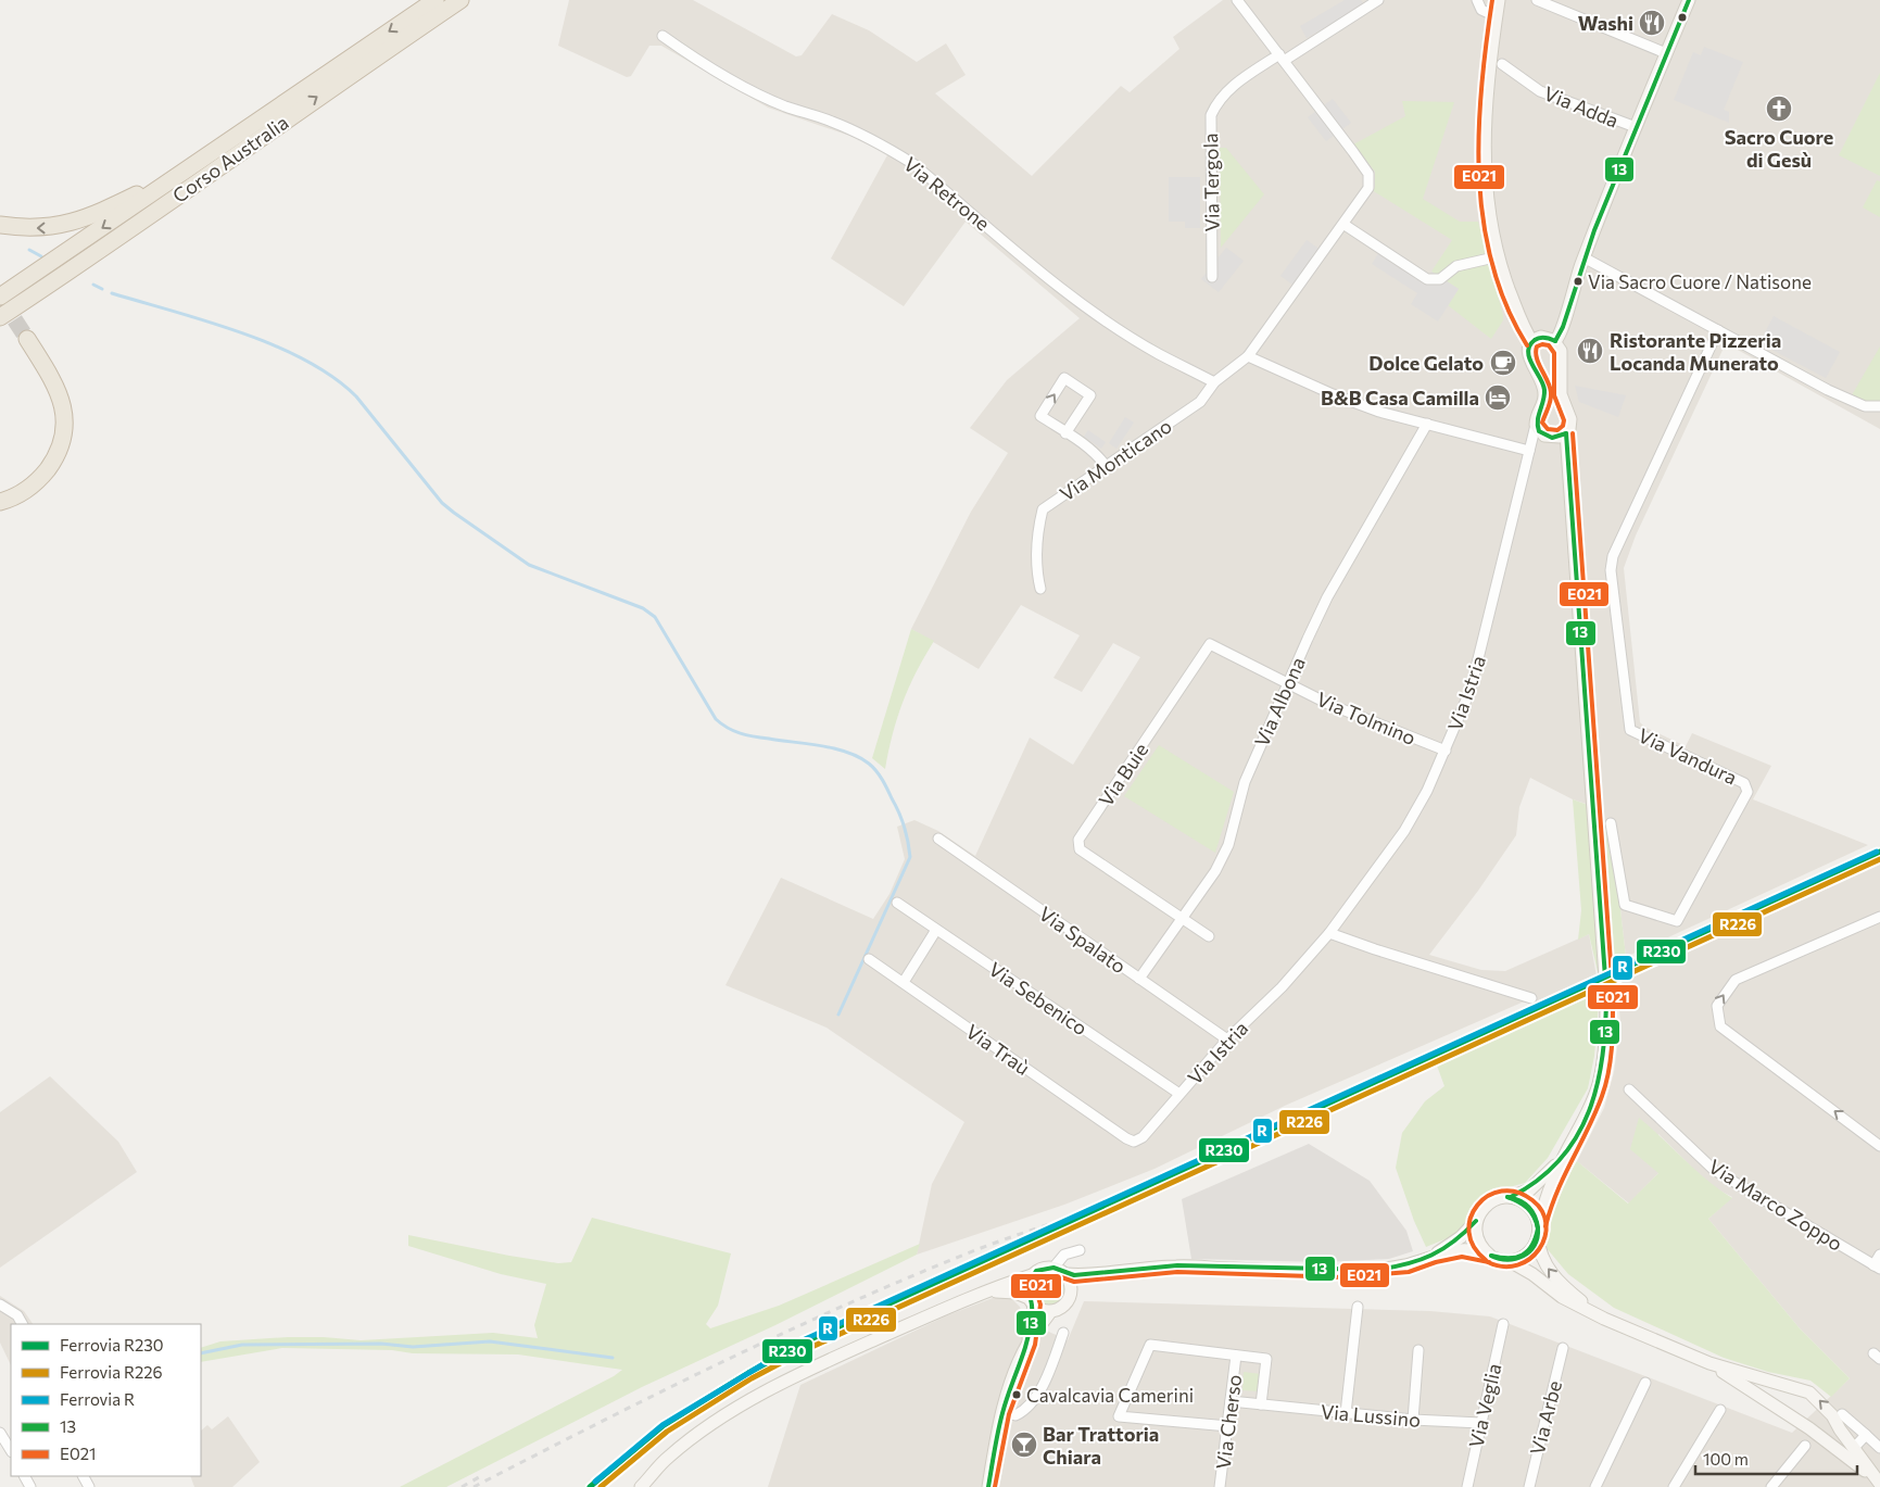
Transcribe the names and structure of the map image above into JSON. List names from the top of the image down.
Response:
{
  "streets": {
    "highway": ["Corso Australia"],
    "street": [
      "Via Adda",
      "Via Tergola",
      "Via Retrone",
      "Via Monticano",
      "Via Istria",
      "Via Albona",
      "Via Tolmino",
      "Via Vandura",
      "Via Buie",
      "Via Spalato",
      "Via Sebenico",
      "Via Traù",
      "Via Marco Zoppo",
      "Via Veglia",
      "Via Lussino",
      "Via Arbe",
      "Via Cherso"
    ]
  },
  "crossings": [
    ["Via Retrone", "Via Monticano"],
    ["Via Istria", "Via Tolmino"],
    ["Via Istria", "Via Spalato"],
    ["Via Istria", "Via Sebenico"],
    ["Via Istria", "Via Traù"],
    ["Via Albona", "Via Tolmino"],
    ["Via Albona", "Via Buie"],
    ["Via Albona", "Via Spalato"],
    ["Via Tolmino", "Via Buie"],
    ["Via Veglia", "Via Lussino"],
    ["Via Lussino", "Via Cherso"]
  ],
  "places": {
    "restaurant": ["Washi", "Ristorante Pizzeria Locanda Munerato"],
    "church": ["Sacro Cuore di Gesù"],
    "other": ["Via Sacro Cuore / Natisone", "Cavalcavia Camerini"],
    "cafe": ["Dolce Gelato"],
    "hotel": ["B&B Casa Camilla"],
    "bar": ["Bar Trattoria Chiara"]
  },
  "lines": [
    "transit line 13",
    "transit line E021",
    "rail line R230",
    "rail line R",
    "rail line R226"
  ],
  "legend": [
    "Ferrovia R230",
    "Ferrovia R226",
    "Ferrovia R",
    "13",
    "E021"
  ],
  "scale_bar": "100 m"
}
